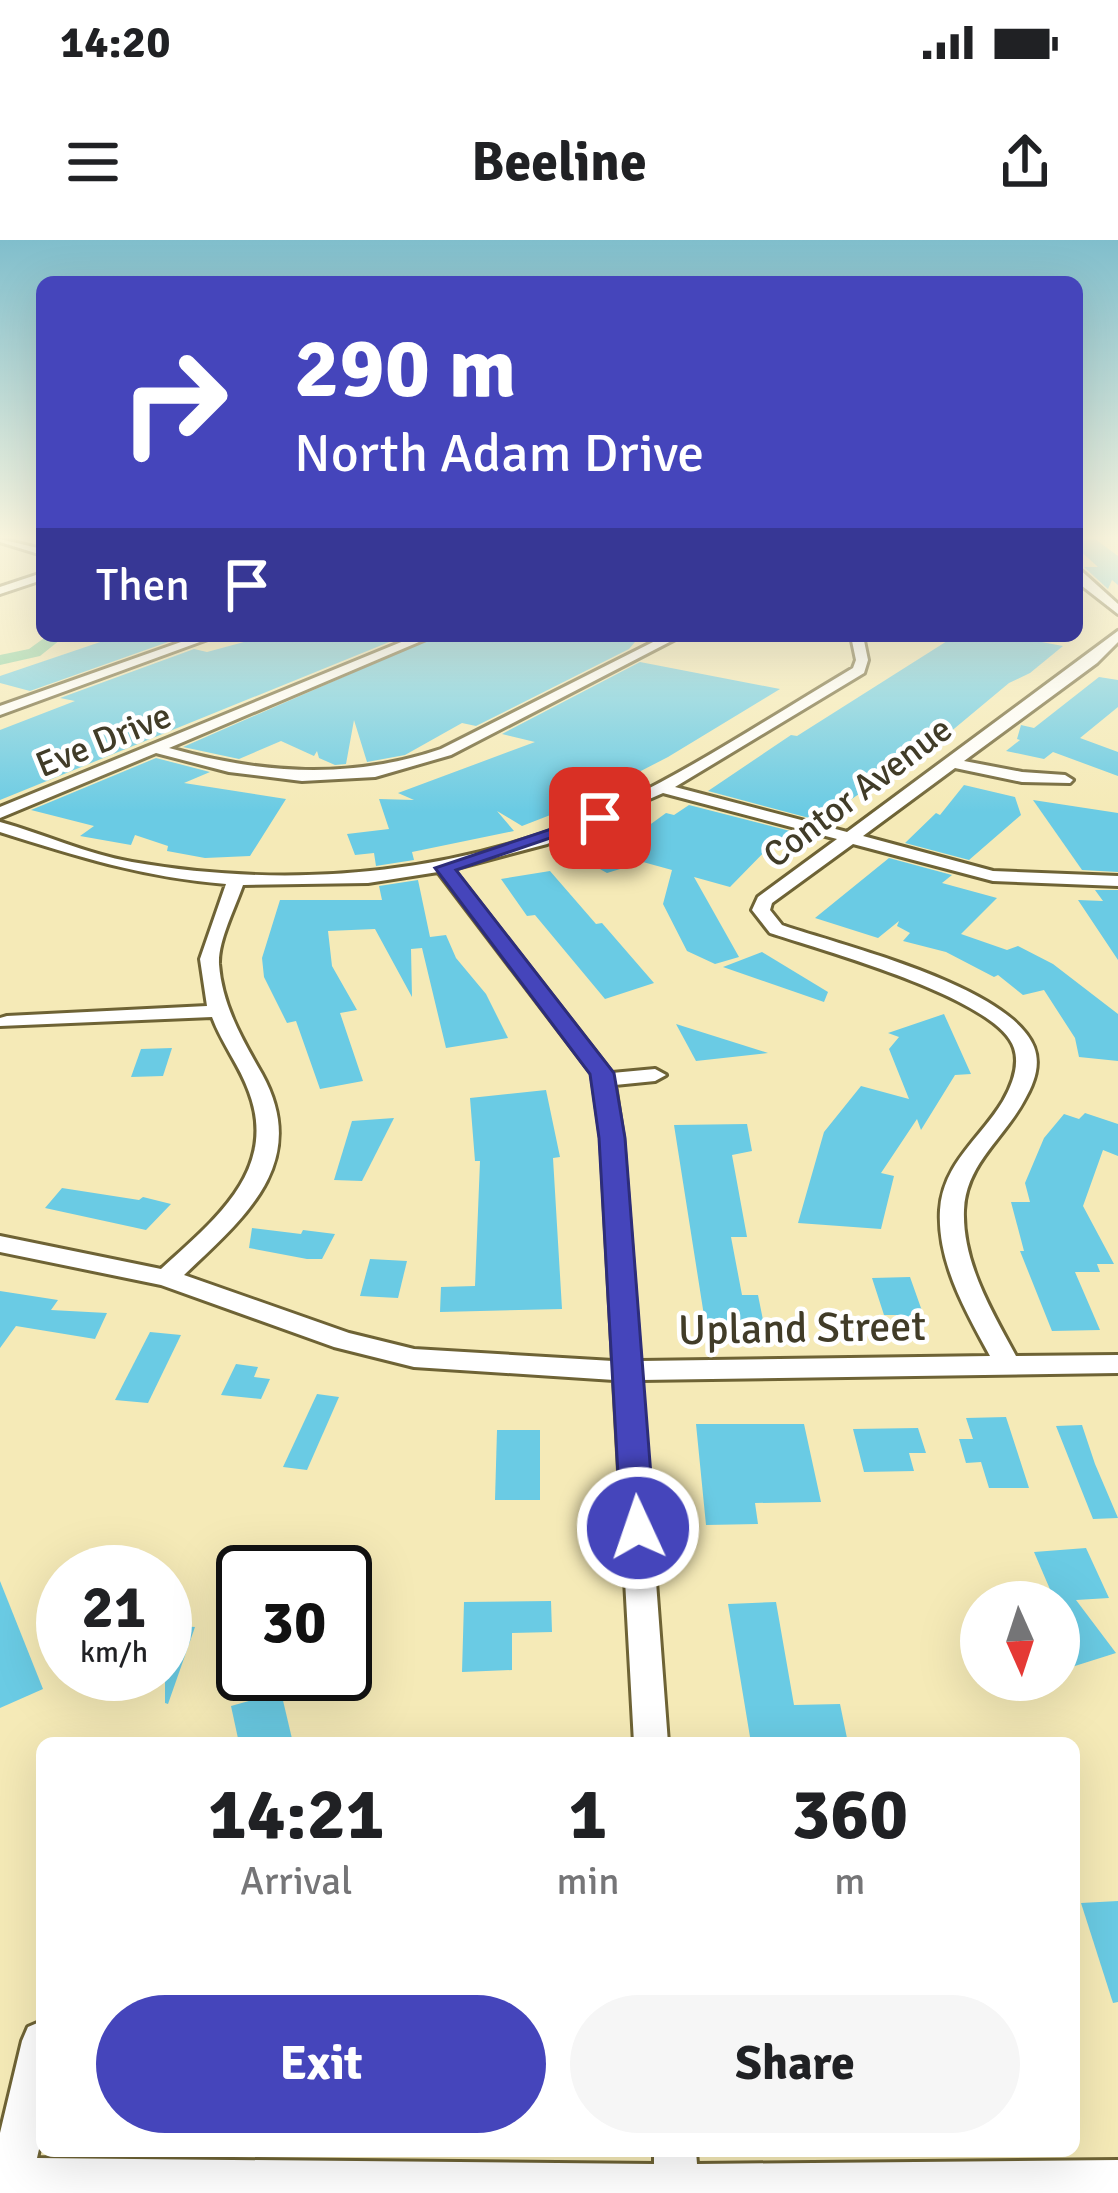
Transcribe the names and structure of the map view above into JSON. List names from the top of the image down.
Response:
{
  "streets": {
    "street": ["Eve Drive", "Contor Avenue", "Upland Street"]
  },
  "crossings": [
    ["Contor Avenue", "Upland Street"]
  ],
  "north": "bottom",
  "page": {
    "status": "14:20",
    "header": "Beeline",
    "turn": ["290 m", "North Adam Drive"],
    "then": "Then",
    "speed": "21 km/h",
    "limit": "30",
    "eta": [
      "14:21",
      "Arrival",
      "1",
      "min",
      "360",
      "m"
    ],
    "buttons": ["Exit", "Share"]
  }
}
